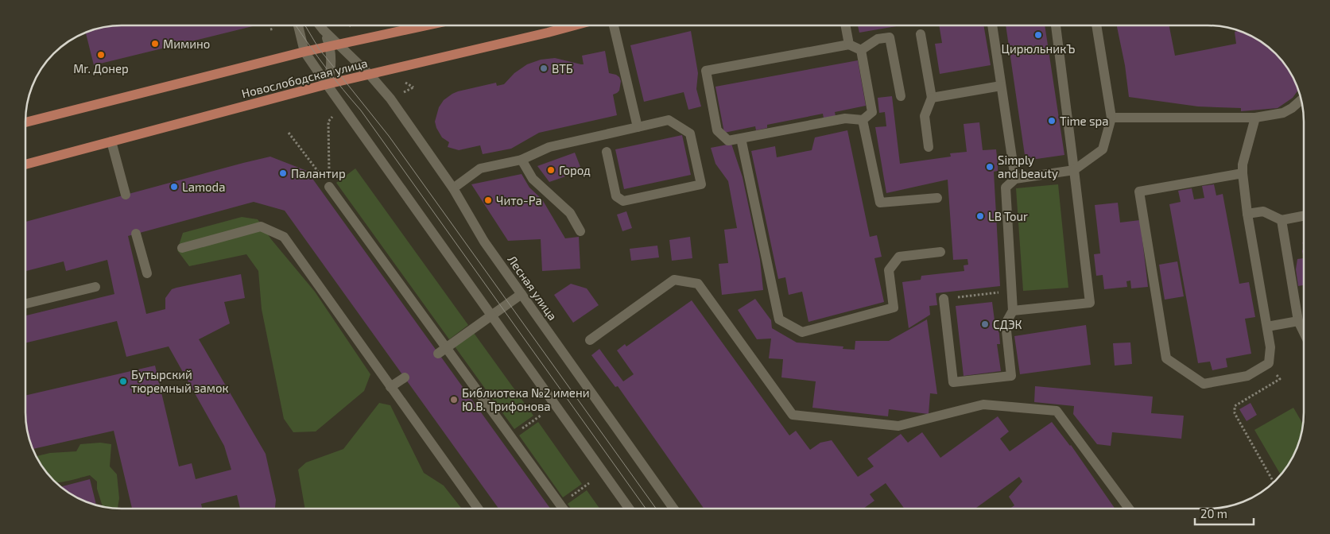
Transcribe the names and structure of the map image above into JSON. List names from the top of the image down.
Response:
{
  "streets": {
    "main road": ["Новослободская улица"],
    "street": ["Лесная улица"]
  },
  "crossings": [
    ["Новослободская улица", "Лесная улица"]
  ],
  "places": [
    "ЦирюльникЪ",
    "Мимино",
    "Mr. Донер",
    "ВТБ",
    "Time spa",
    "Simply and beauty",
    "Город",
    "Палантир",
    "Lamoda",
    "Чито-Ра",
    "LB Tour",
    "СДЭК",
    "Бутырский тюремный замок",
    "Библиотека №2 имени Ю.В. Трифонова"
  ],
  "scale_bar": "20 m"
}
